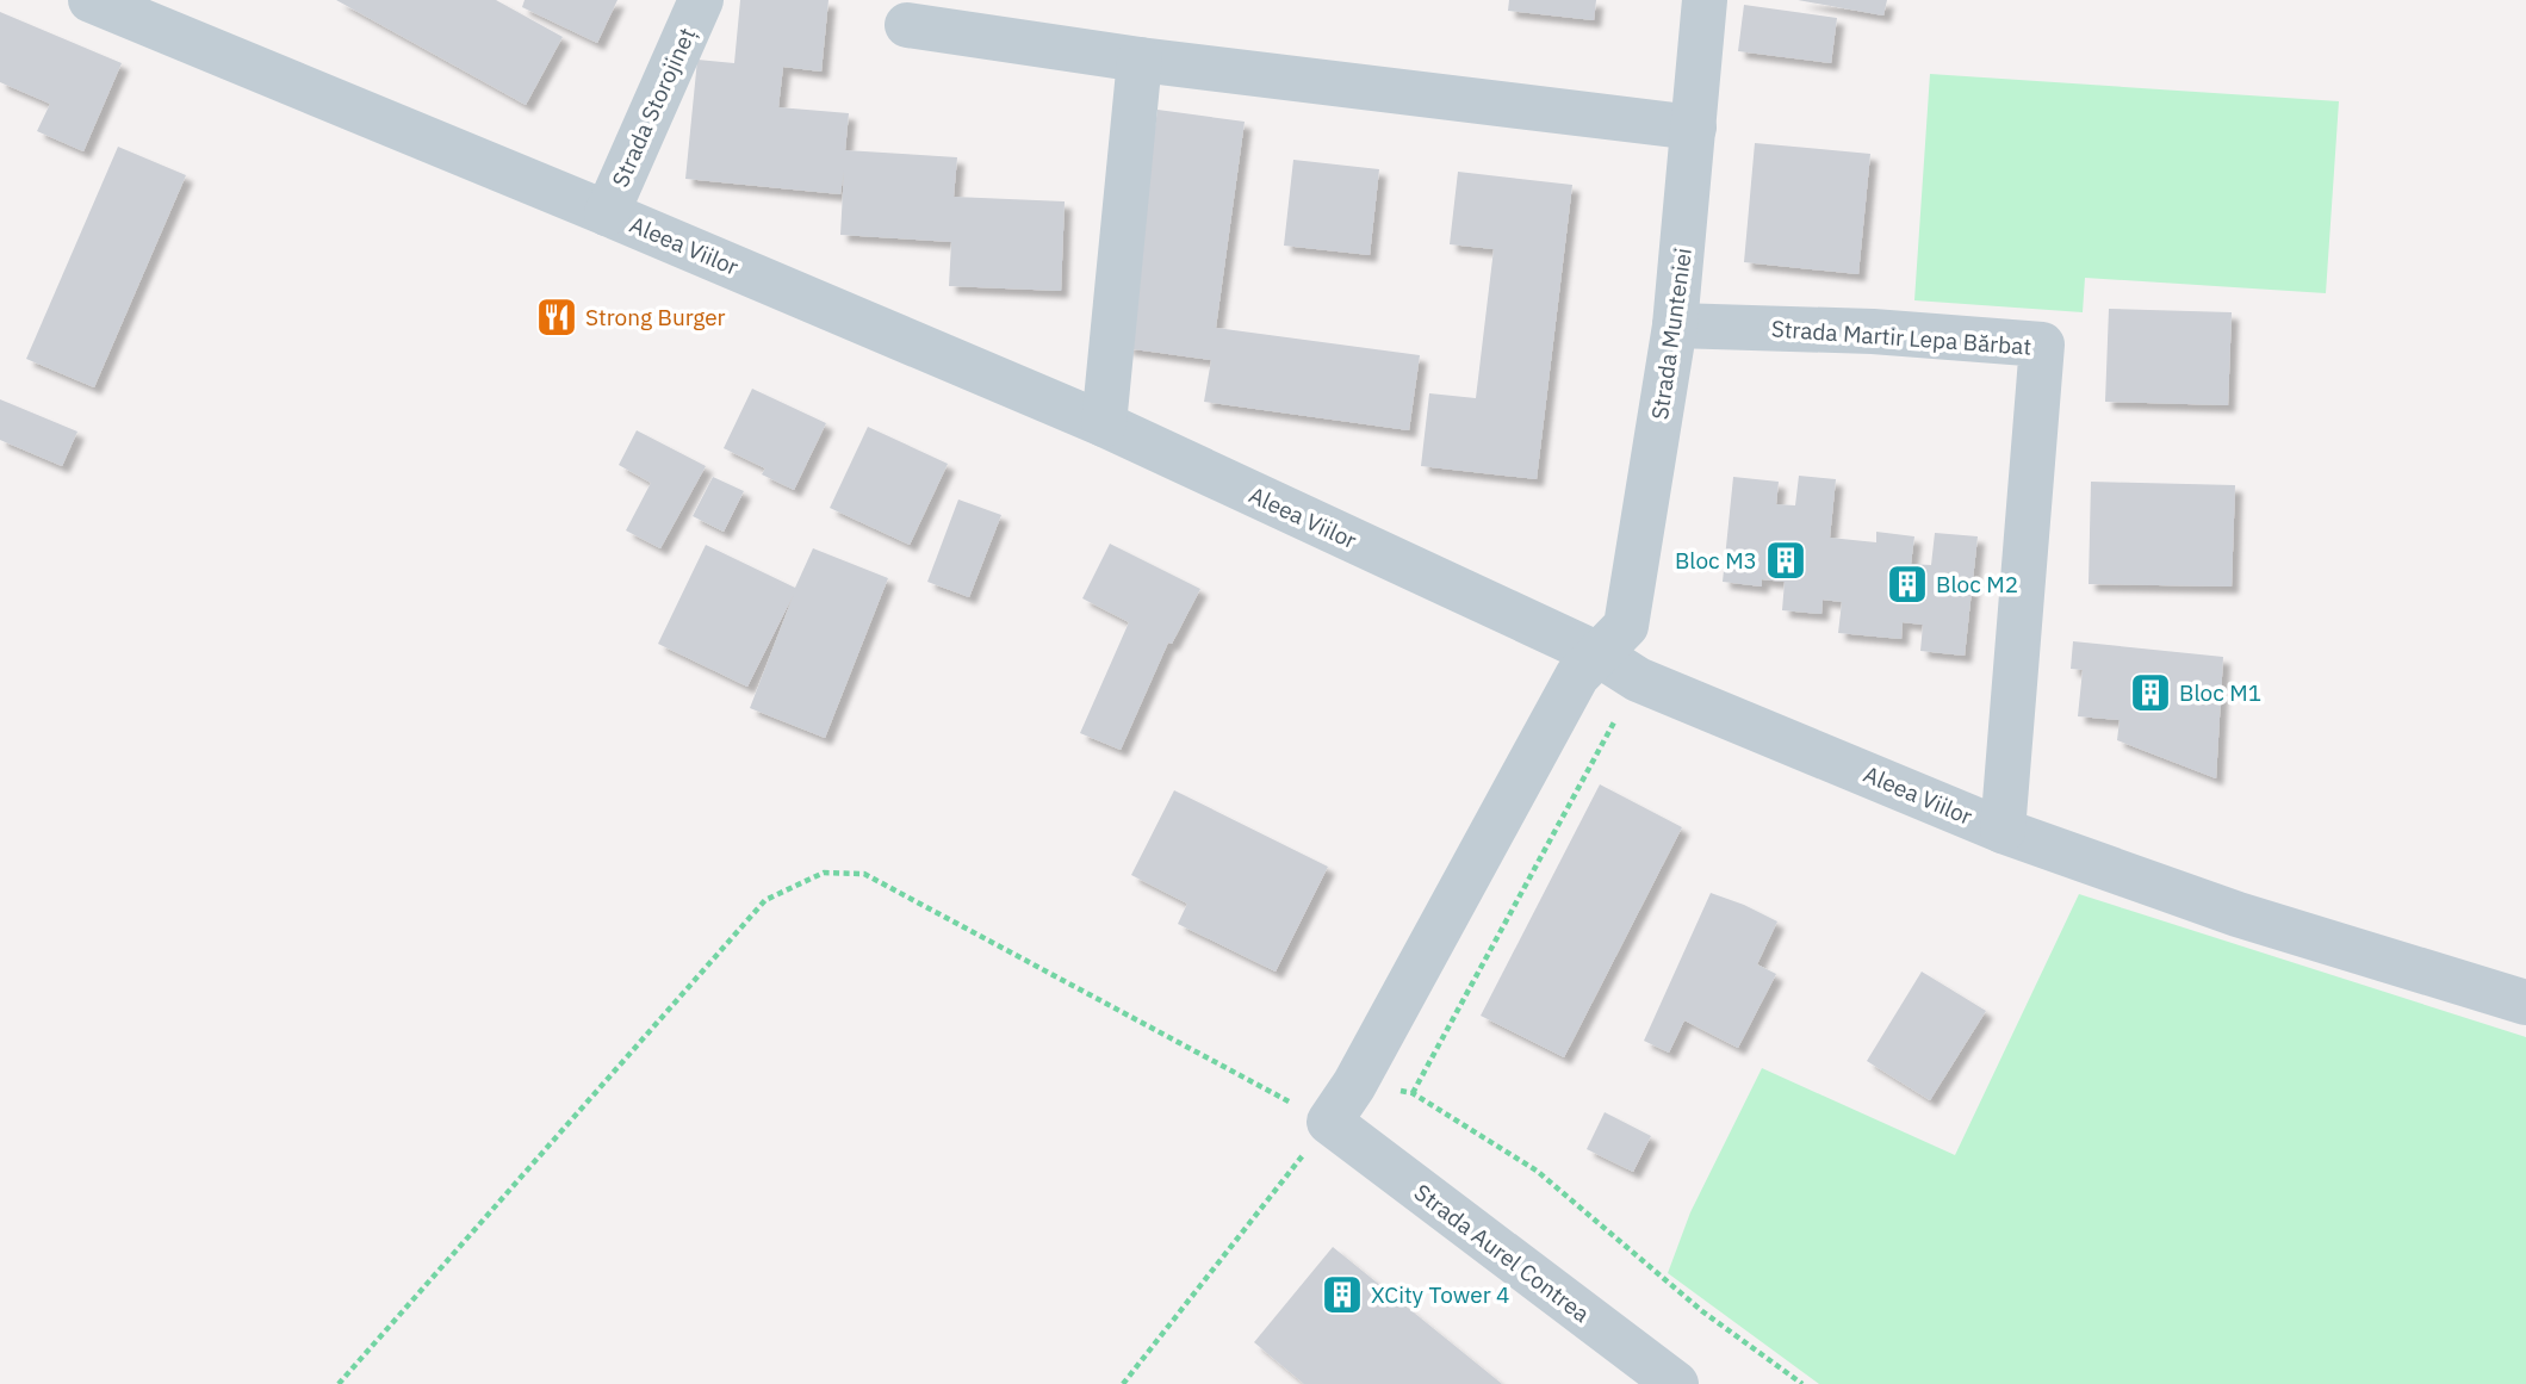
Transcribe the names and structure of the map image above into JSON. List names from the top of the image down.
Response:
{
  "streets": {
    "street": [
      "Strada Storojineț",
      "Aleea Viilor",
      "Strada Munteniei",
      "Strada Martir Lepa Bărbat",
      "Strada Aurel Contrea"
    ]
  },
  "crossings": [
    ["Strada Storojineț", "Aleea Viilor"],
    ["Aleea Viilor", "Strada Munteniei"],
    ["Aleea Viilor", "Strada Martir Lepa Bărbat"],
    ["Strada Munteniei", "Strada Martir Lepa Bărbat"],
    ["Strada Munteniei", "Strada Aurel Contrea"]
  ],
  "places": {
    "restaurant": ["Strong Burger"],
    "building": [
      "Bloc M3",
      "Bloc M2",
      "Bloc M1",
      "XCity Tower 4"
    ]
  }
}
